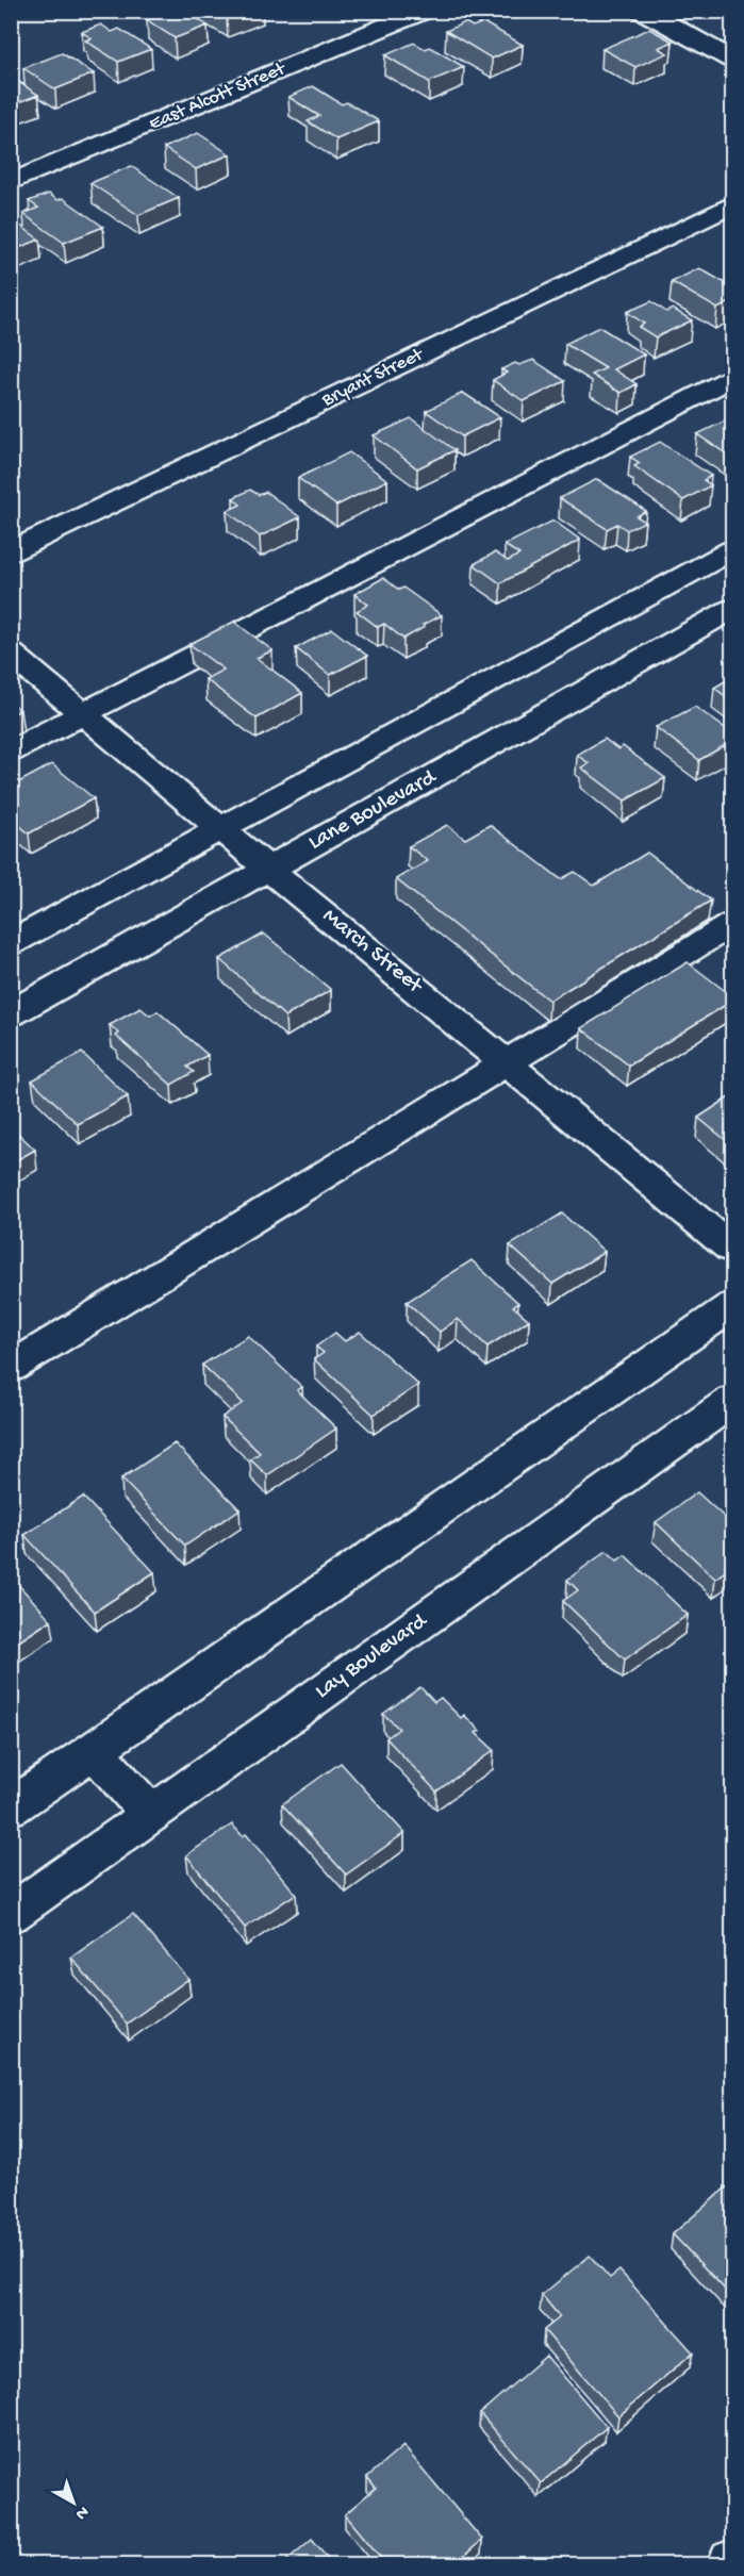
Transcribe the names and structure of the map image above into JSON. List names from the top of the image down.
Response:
{
  "streets": {
    "street": [
      "East Alcott Street",
      "Bryant Street",
      "Lane Boulevard",
      "March Street",
      "Lay Boulevard"
    ]
  },
  "crossings": [
    ["Lane Boulevard", "March Street"]
  ],
  "north": "bottom right"
}
